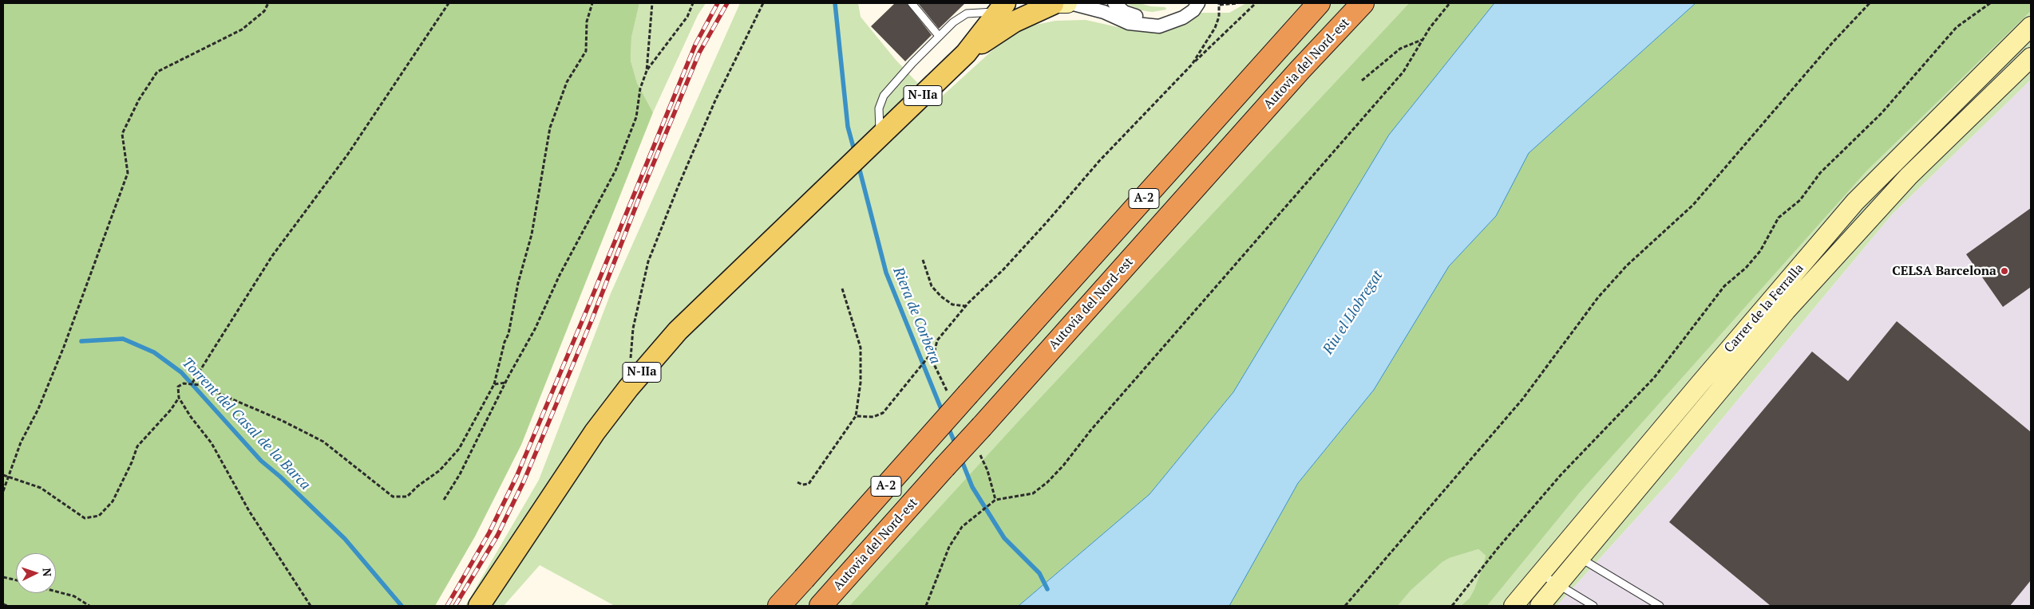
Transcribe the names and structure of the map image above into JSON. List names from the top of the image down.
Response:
{
  "streets": {
    "highway": ["Autovia del Nord-est", "A-2"],
    "main road": ["N-IIa"],
    "street": ["Carrer de la Ferralla"]
  },
  "water": ["Riu el Llobregat", "Riera de Corbera", "Torrent del Casal de la Barca"],
  "places": ["CELSA Barcelona"],
  "north": "right"
}
